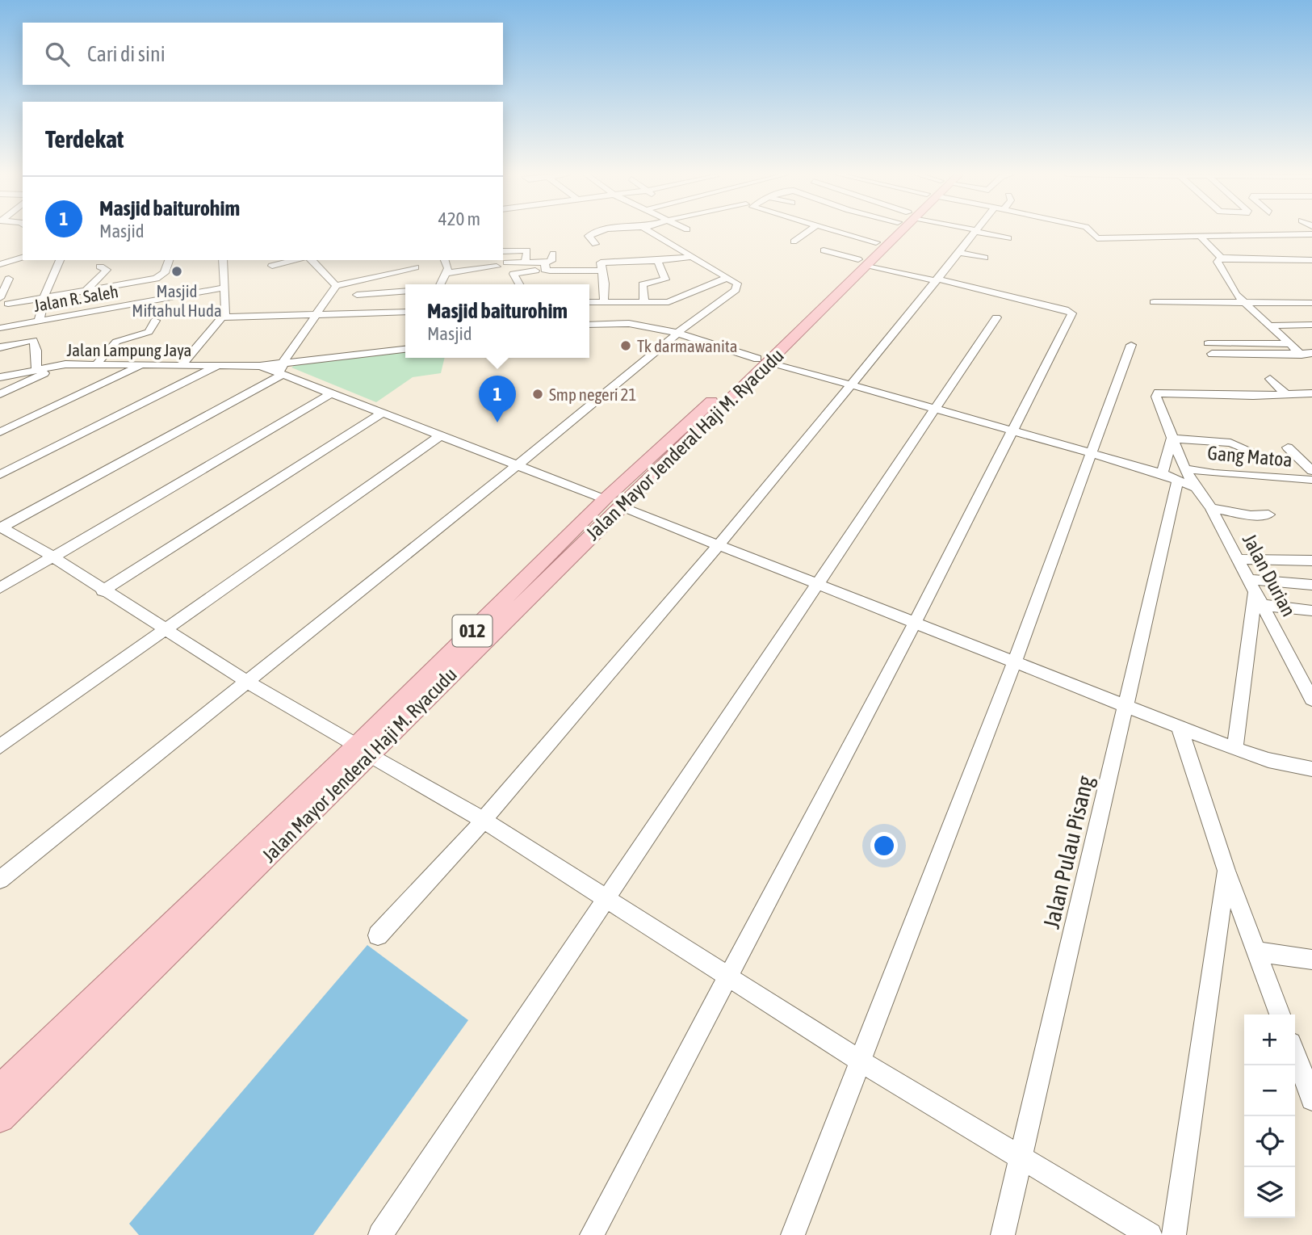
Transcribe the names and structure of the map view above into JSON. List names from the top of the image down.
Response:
{
  "streets": {
    "main road": ["Jalan Mayor Jenderal Haji M. Ryacudu", "012"],
    "street": [
      "Jalan R. Saleh",
      "Jalan Lampung Jaya",
      "Gang Matoa",
      "Jalan Durian",
      "Jalan Pulau Pisang"
    ]
  },
  "crossings": [
    ["Gang Matoa", "Jalan Durian"],
    ["Gang Matoa", "Jalan Pulau Pisang"],
    ["Jalan Durian", "Jalan Pulau Pisang"]
  ],
  "places": ["Masjid Miftahul Huda", "Tk darmawanita", "Smp negeri 21"],
  "page": {
    "search": "Cari di sini",
    "heading": "Terdekat",
    "list": [
      {
        "mark": "1",
        "name": "Masjid baiturohim",
        "note": "Masjid",
        "value": "420 m"
      }
    ],
    "popup": ["Masjid baiturohim", "Masjid"],
    "pins": "1",
    "map_buttons": ["+", "−"]
  }
}
